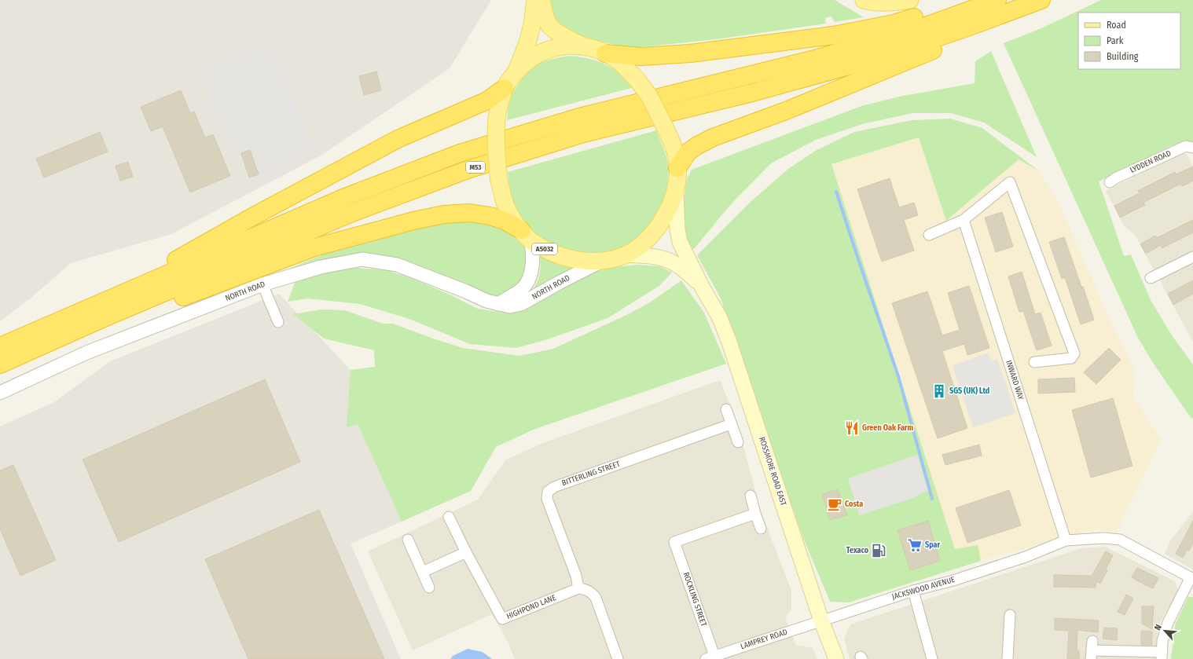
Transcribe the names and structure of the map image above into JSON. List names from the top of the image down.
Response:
{
  "streets": {
    "highway": ["M53"],
    "main road": ["A5032", "ROSSMORE ROAD EAST"],
    "street": [
      "LYDDEN ROAD",
      "NORTH ROAD",
      "INWARD WAY",
      "BITTERLING STREET",
      "JACKSWOOD AVENUE",
      "ROCKLING STREET",
      "HIGHPOND LANE",
      "LAMPREY ROAD"
    ]
  },
  "crossings": [
    ["A5032", "NORTH ROAD"],
    ["A5032", "ROSSMORE ROAD EAST"],
    ["INWARD WAY", "JACKSWOOD AVENUE"],
    ["ROSSMORE ROAD EAST", "JACKSWOOD AVENUE"],
    ["ROSSMORE ROAD EAST", "LAMPREY ROAD"],
    ["BITTERLING STREET", "HIGHPOND LANE"],
    ["JACKSWOOD AVENUE", "LAMPREY ROAD"],
    ["ROCKLING STREET", "LAMPREY ROAD"]
  ],
  "places": {
    "building": ["SGS (UK) Ltd"],
    "restaurant": ["Green Oak Farm"],
    "cafe": ["Costa"],
    "supermarket": ["Spar"],
    "fuel station": ["Texaco"]
  },
  "legend": ["Road", "Park", "Building"],
  "north": "top left"
}
